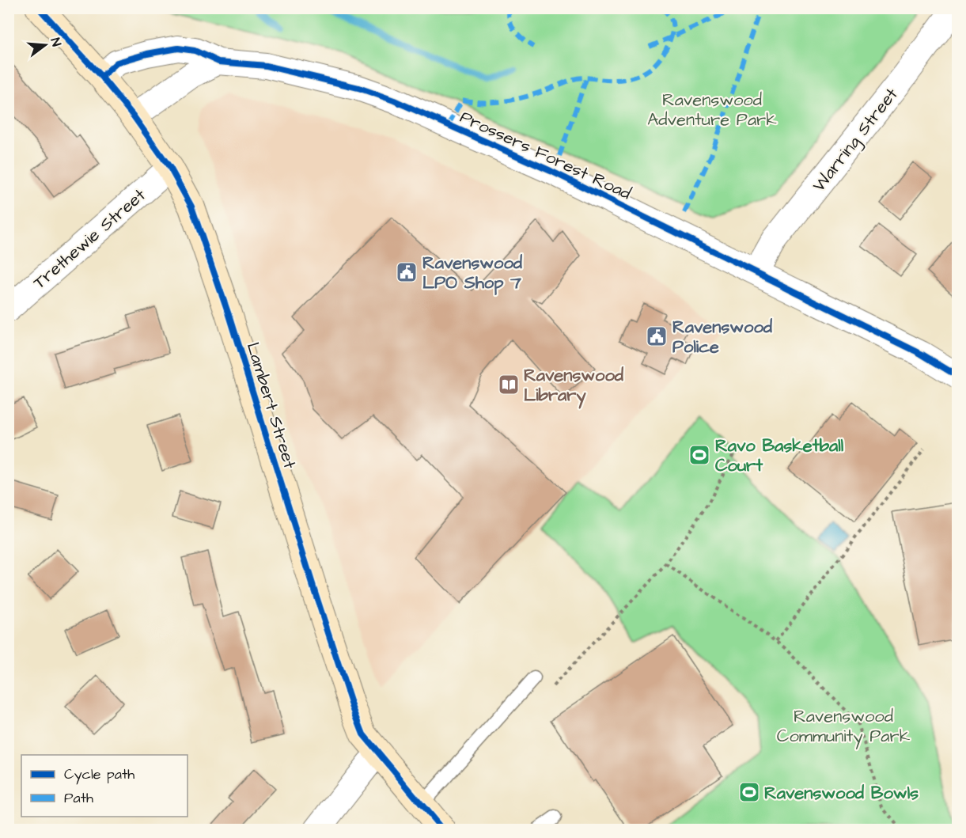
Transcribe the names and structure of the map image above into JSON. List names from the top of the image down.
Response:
{
  "streets": {
    "street": [
      "Warring Street",
      "Prossers Forest Road",
      "Trethewie Street",
      "Lambert Street"
    ]
  },
  "crossings": [
    ["Warring Street", "Prossers Forest Road"],
    ["Prossers Forest Road", "Lambert Street"],
    ["Trethewie Street", "Lambert Street"]
  ],
  "parks": ["Ravenswood Adventure Park", "Ravenswood Community Park"],
  "places": {
    "public building": ["Ravenswood LPO Shop 7", "Ravenswood Police"],
    "library": ["Ravenswood Library"],
    "sports": ["Ravo Basketball Court", "Ravenswood Bowls"]
  },
  "legend": ["Cycle path", "Path"],
  "north": "right"
}
